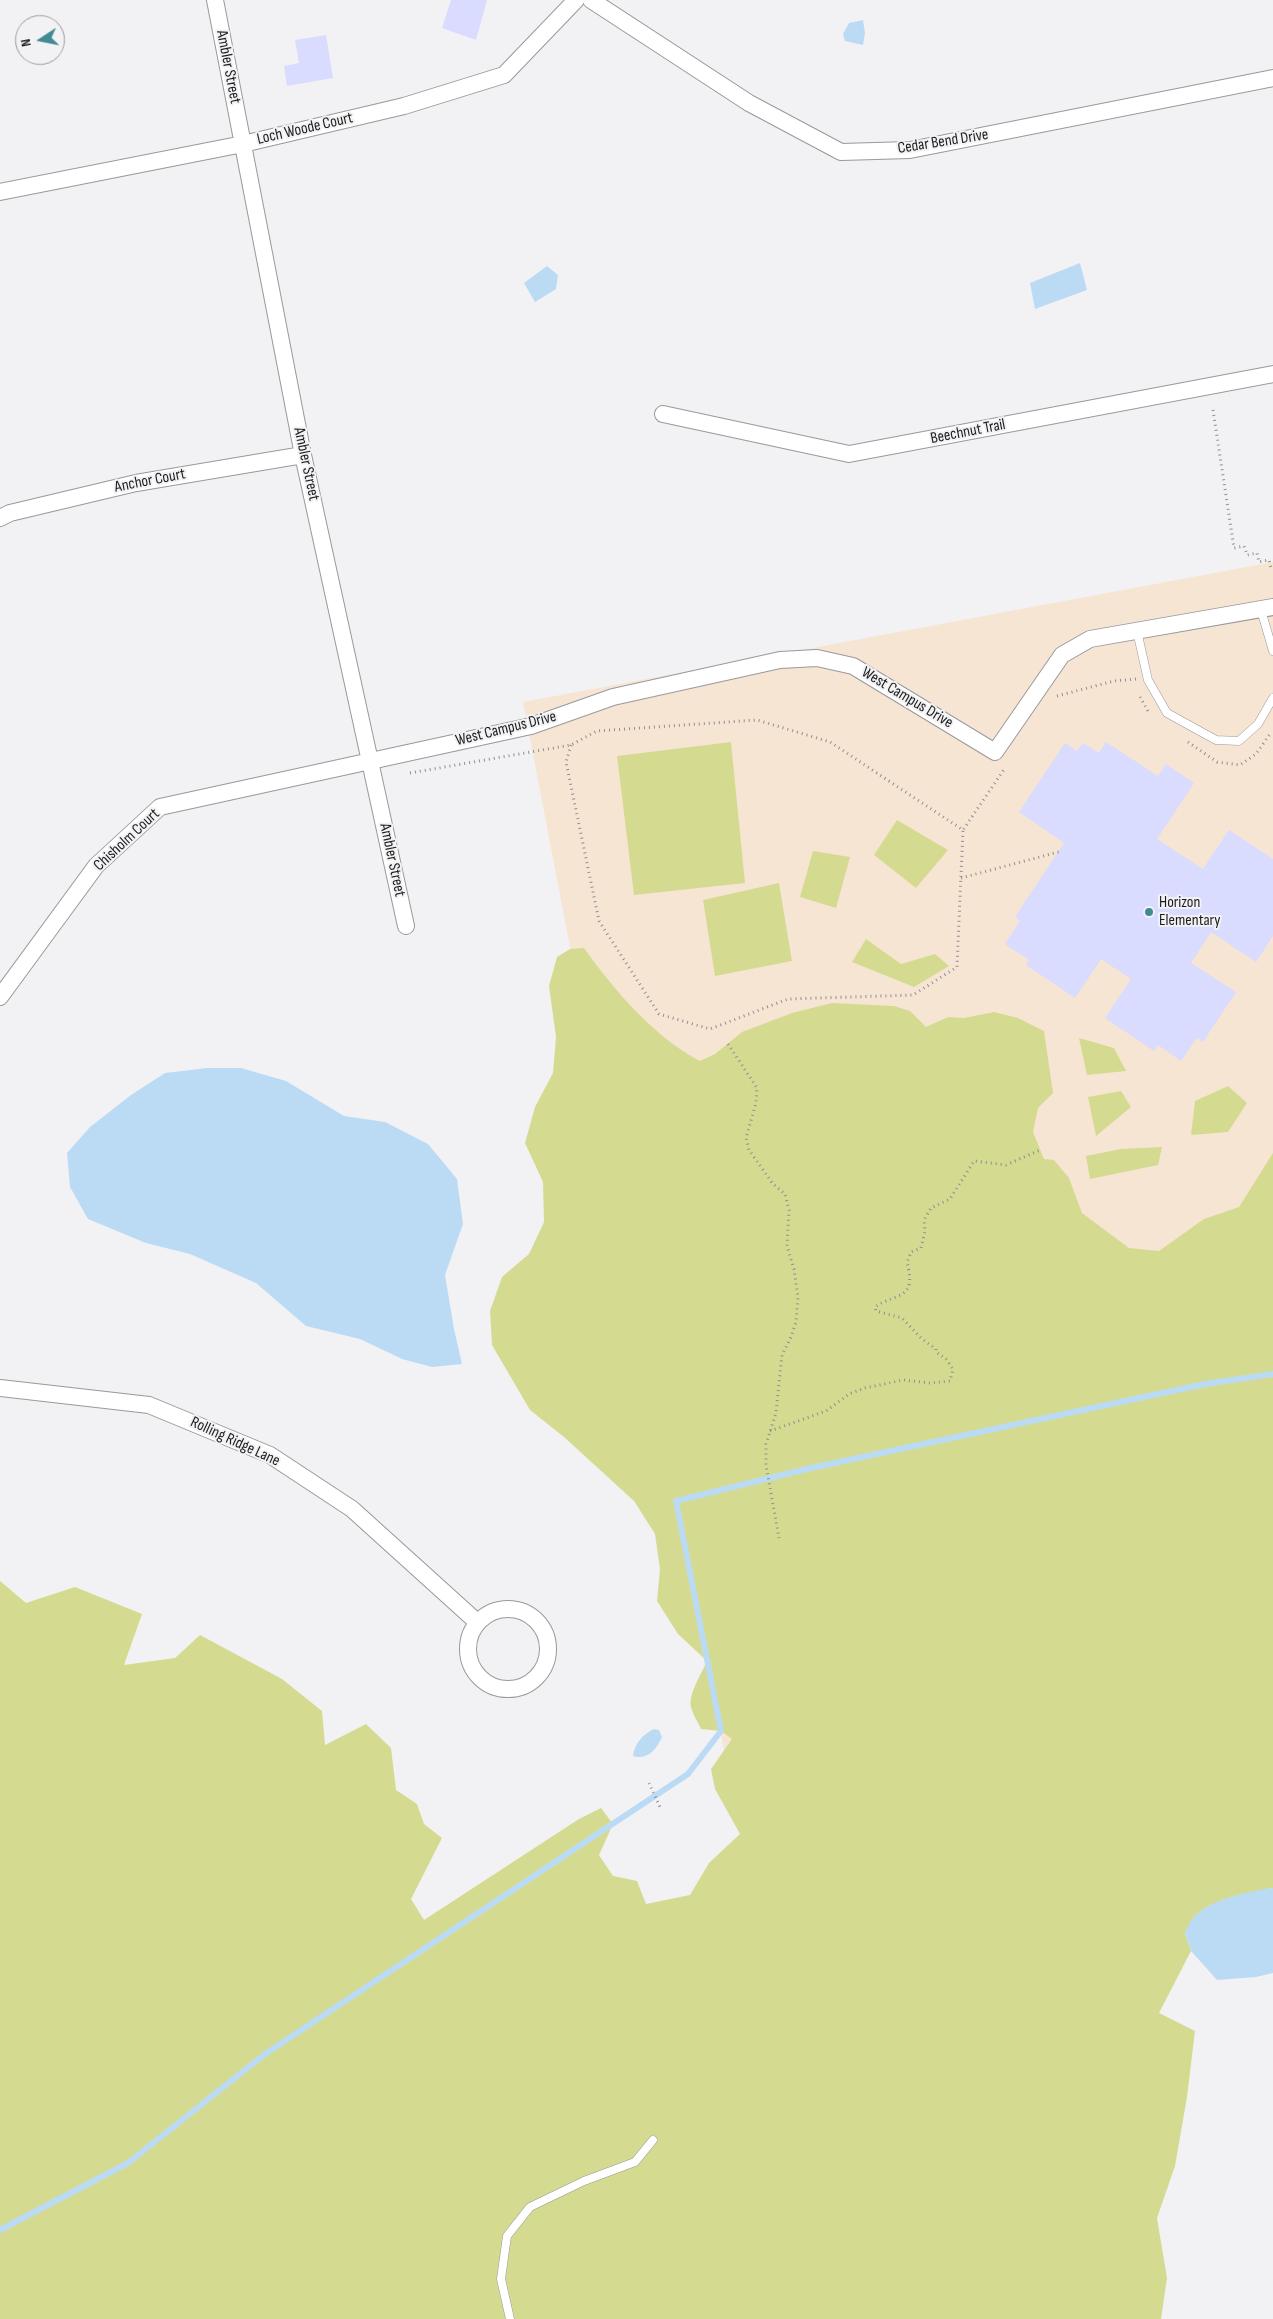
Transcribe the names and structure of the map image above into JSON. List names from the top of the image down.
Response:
{
  "streets": {
    "street": [
      "Ambler Street",
      "Loch Woode Court",
      "Cedar Bend Drive",
      "Beechnut Trail",
      "Anchor Court",
      "West Campus Drive",
      "Chisholm Court",
      "Rolling Ridge Lane"
    ]
  },
  "crossings": [
    ["Ambler Street", "Loch Woode Court"],
    ["Ambler Street", "Anchor Court"],
    ["Ambler Street", "West Campus Drive"],
    ["Ambler Street", "Chisholm Court"],
    ["West Campus Drive", "Chisholm Court"]
  ],
  "places": ["Horizon Elementary"],
  "north": "left"
}
